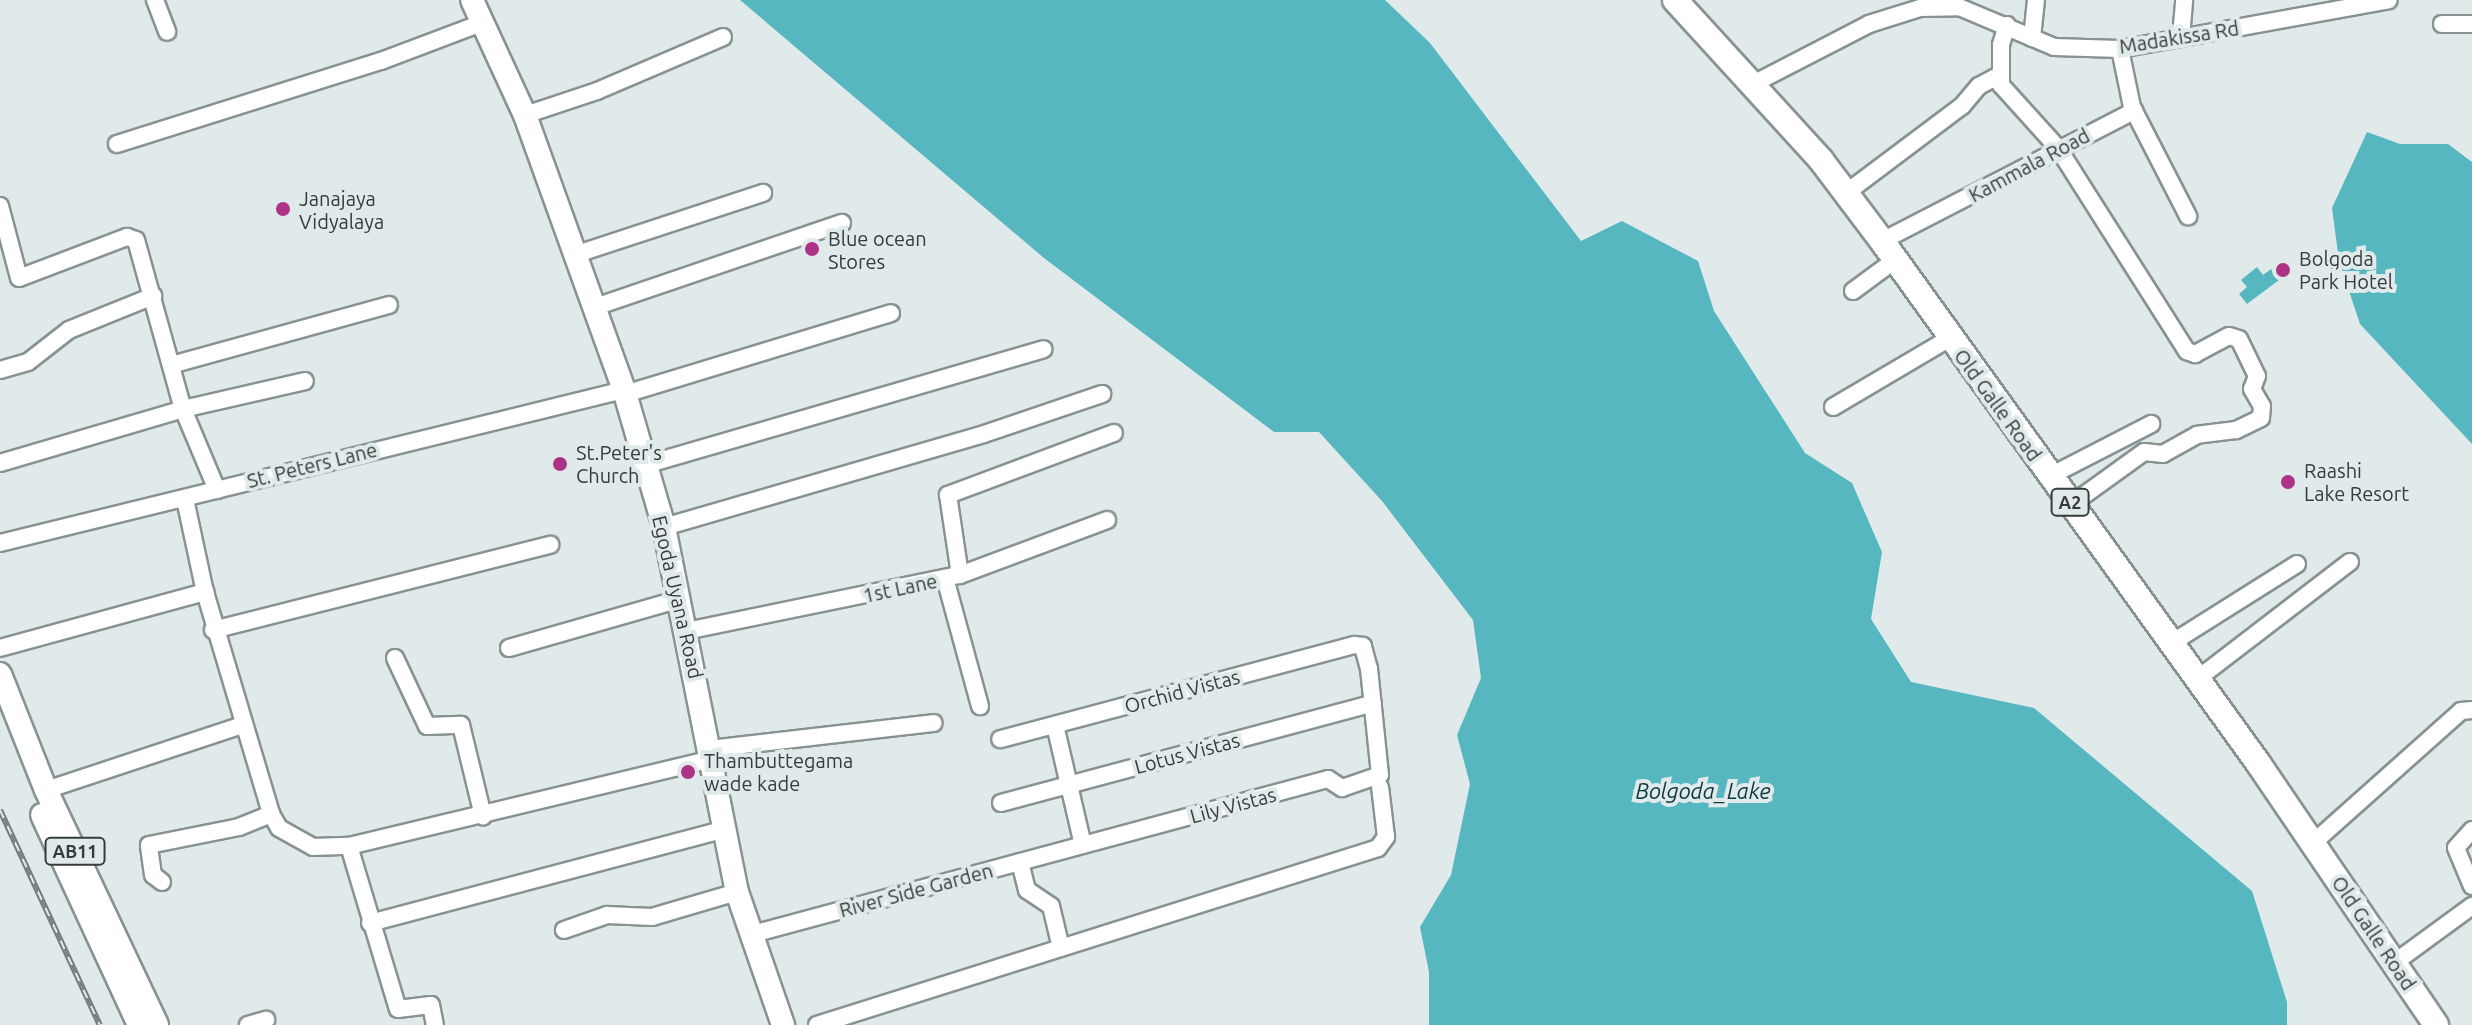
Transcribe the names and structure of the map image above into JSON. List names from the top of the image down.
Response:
{
  "streets": {
    "highway": ["Old Galle Road", "A2"],
    "main road": ["Egoda Uyana Road", "AB11"],
    "street": [
      "Madakissa Rd",
      "Kammala Road",
      "St. Peters Lane",
      "1st Lane",
      "Orchid Vistas",
      "Lotus Vistas",
      "Lily Vistas",
      "River Side Garden"
    ]
  },
  "crossings": [
    ["Madakissa Rd", "Old Galle Road"],
    ["Kammala Road", "Old Galle Road"],
    ["St. Peters Lane", "Egoda Uyana Road"],
    ["1st Lane", "Egoda Uyana Road"],
    ["Egoda Uyana Road", "River Side Garden"],
    ["Orchid Vistas", "Lotus Vistas"],
    ["Lily Vistas", "River Side Garden"]
  ],
  "water": ["Bolgoda_Lake"],
  "places": [
    "Janajaya Vidyalaya",
    "Blue ocean Stores",
    "Bolgoda Park Hotel",
    "St.Peter's Church",
    "Raashi Lake Resort",
    "Thambuttegama wade kade"
  ]
}
